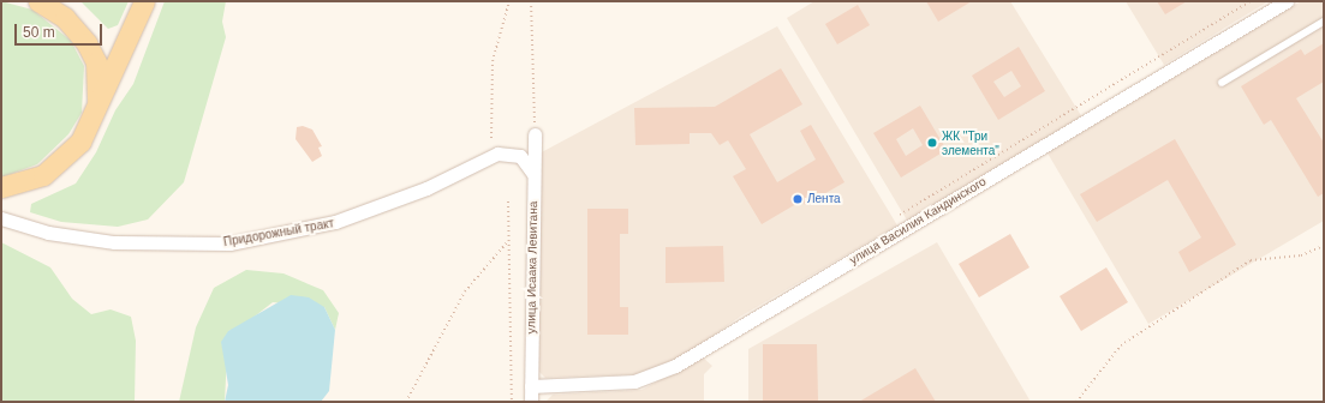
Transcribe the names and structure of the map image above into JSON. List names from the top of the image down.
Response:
{
  "streets": {
    "street": ["улица Василия Кандинского", "Придорожный тракт", "улица Исаака Левитана"]
  },
  "crossings": [
    ["улица Василия Кандинского", "улица Исаака Левитана"],
    ["Придорожный тракт", "улица Исаака Левитана"]
  ],
  "places": ["ЖК \"Три элемента\"", "Лента"],
  "scale_bar": "50 m"
}
